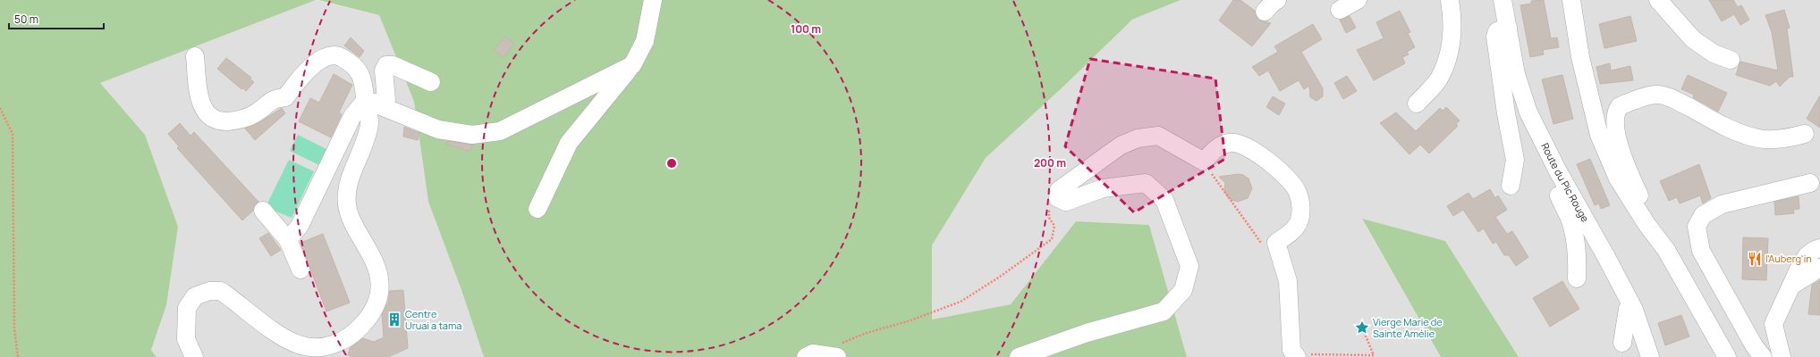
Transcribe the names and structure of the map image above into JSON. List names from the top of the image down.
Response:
{
  "streets": {
    "street": ["Route du Pic Rouge"]
  },
  "places": {
    "restaurant": ["l'Auberg'in"],
    "building": ["Centre Uruai a tama"],
    "place": ["Vierge Marie de Sainte Amélie"]
  },
  "scale_bar": "50 m",
  "rings": ["100 m", "200 m"]
}
